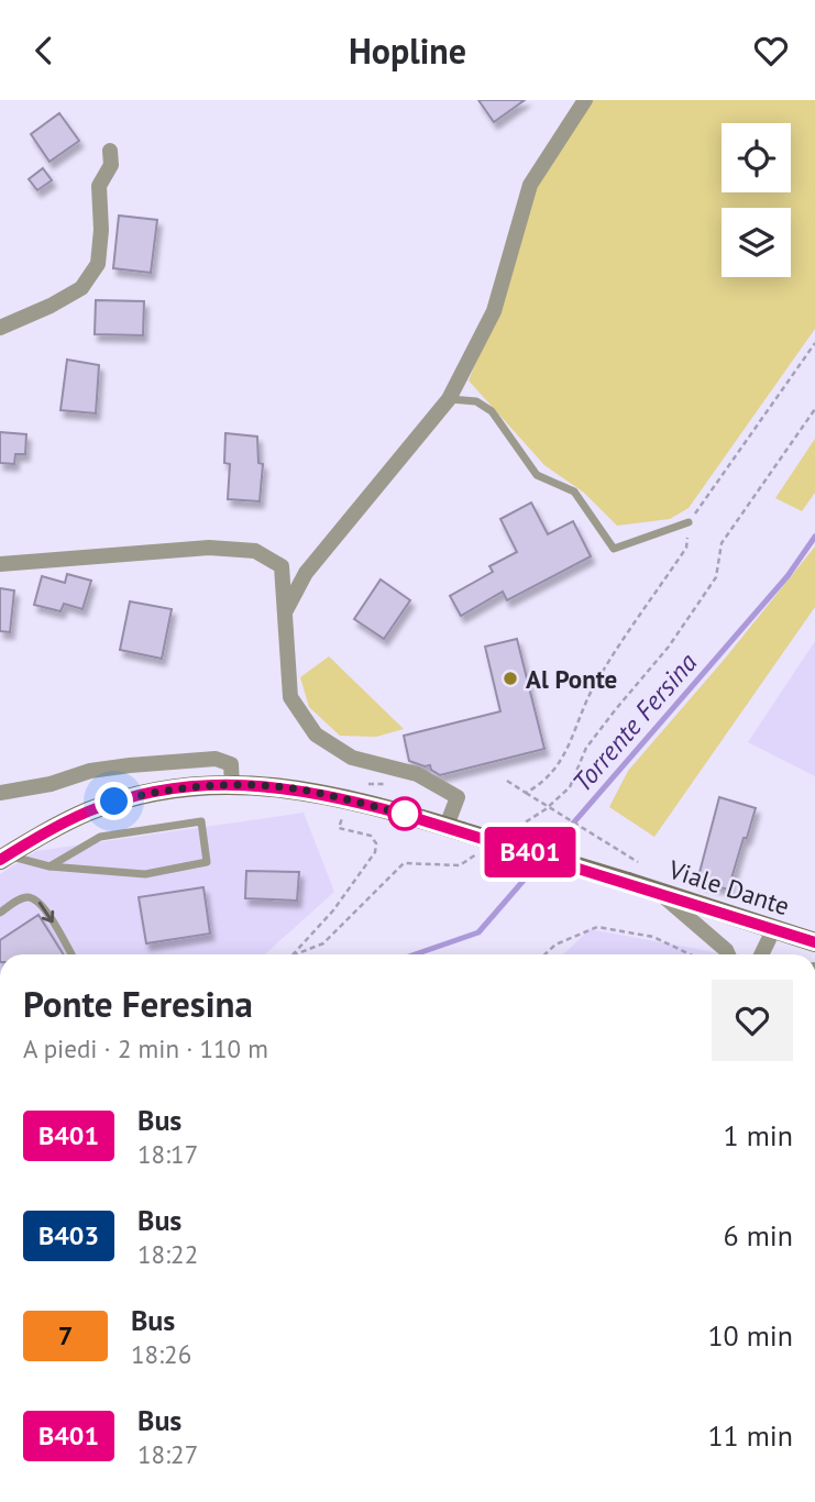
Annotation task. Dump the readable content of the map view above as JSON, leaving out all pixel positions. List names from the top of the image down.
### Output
{
  "streets": {
    "main road": ["Viale Dante"]
  },
  "water": ["Torrente Fersina"],
  "places": ["Al Ponte"],
  "lines": ["bus line B401"],
  "page": {
    "header": "Hopline",
    "on_map": "B401",
    "heading": ["Ponte Feresina", "A piedi · 2 min · 110 m"],
    "list": [
      {
        "mark": "B401",
        "name": "Bus",
        "note": "18:17",
        "value": "1 min"
      },
      {
        "mark": "B403",
        "name": "Bus",
        "note": "18:22",
        "value": "6 min"
      },
      {
        "mark": "7",
        "name": "Bus",
        "note": "18:26",
        "value": "10 min"
      },
      {
        "mark": "B401",
        "name": "Bus",
        "note": "18:27",
        "value": "11 min"
      }
    ]
  }
}
